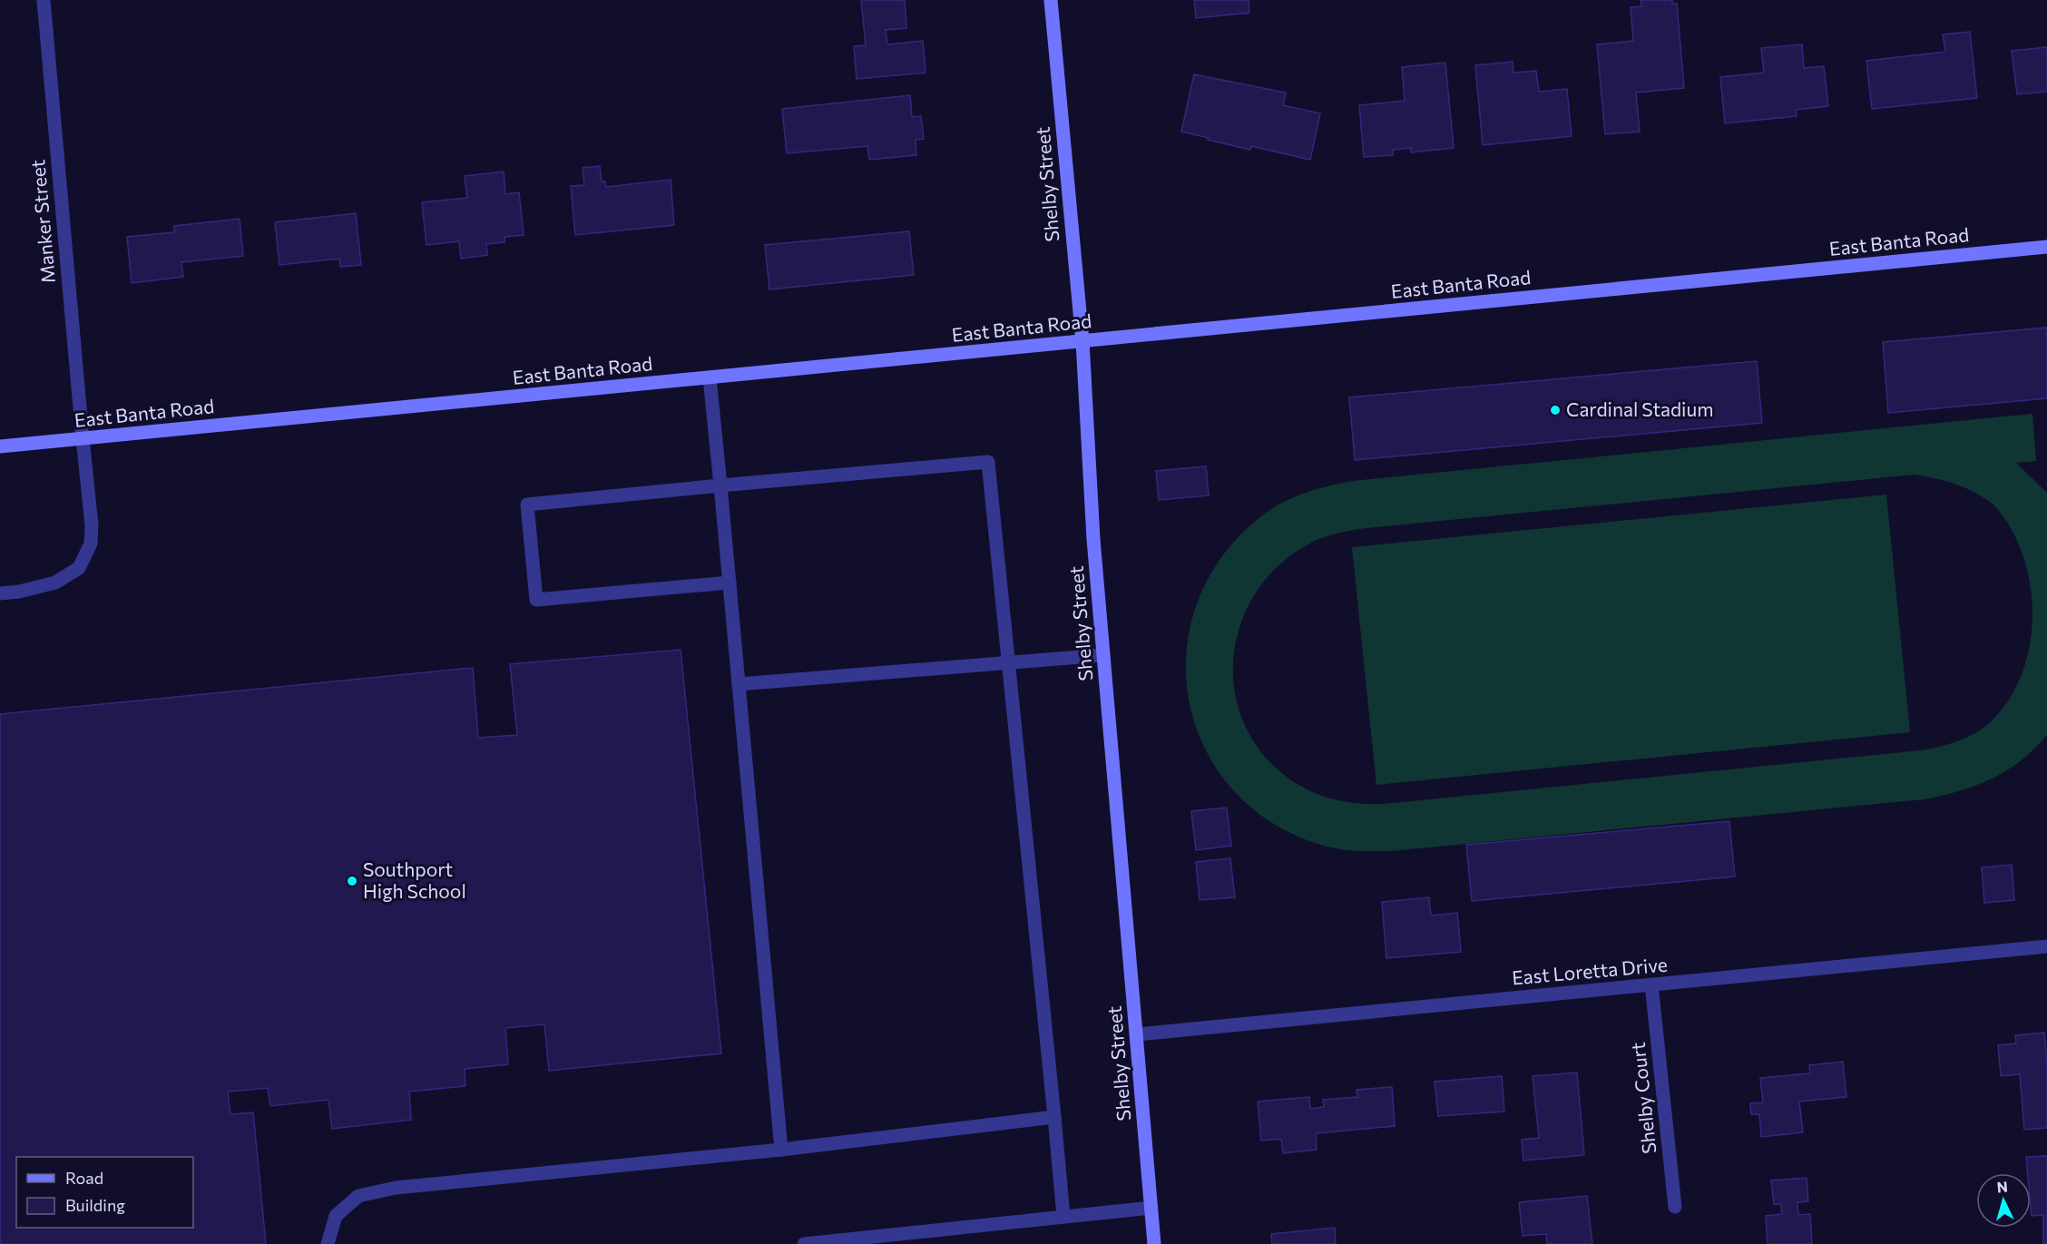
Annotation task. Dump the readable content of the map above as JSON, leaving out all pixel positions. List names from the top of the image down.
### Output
{
  "streets": {
    "street": [
      "Shelby Street",
      "Manker Street",
      "East Banta Road",
      "East Loretta Drive",
      "Shelby Court"
    ]
  },
  "crossings": [
    ["Shelby Street", "East Banta Road"],
    ["Shelby Street", "East Loretta Drive"],
    ["Manker Street", "East Banta Road"],
    ["East Loretta Drive", "Shelby Court"]
  ],
  "places": ["Cardinal Stadium", "Southport High School"],
  "legend": ["Road", "Building"],
  "north": "top"
}
